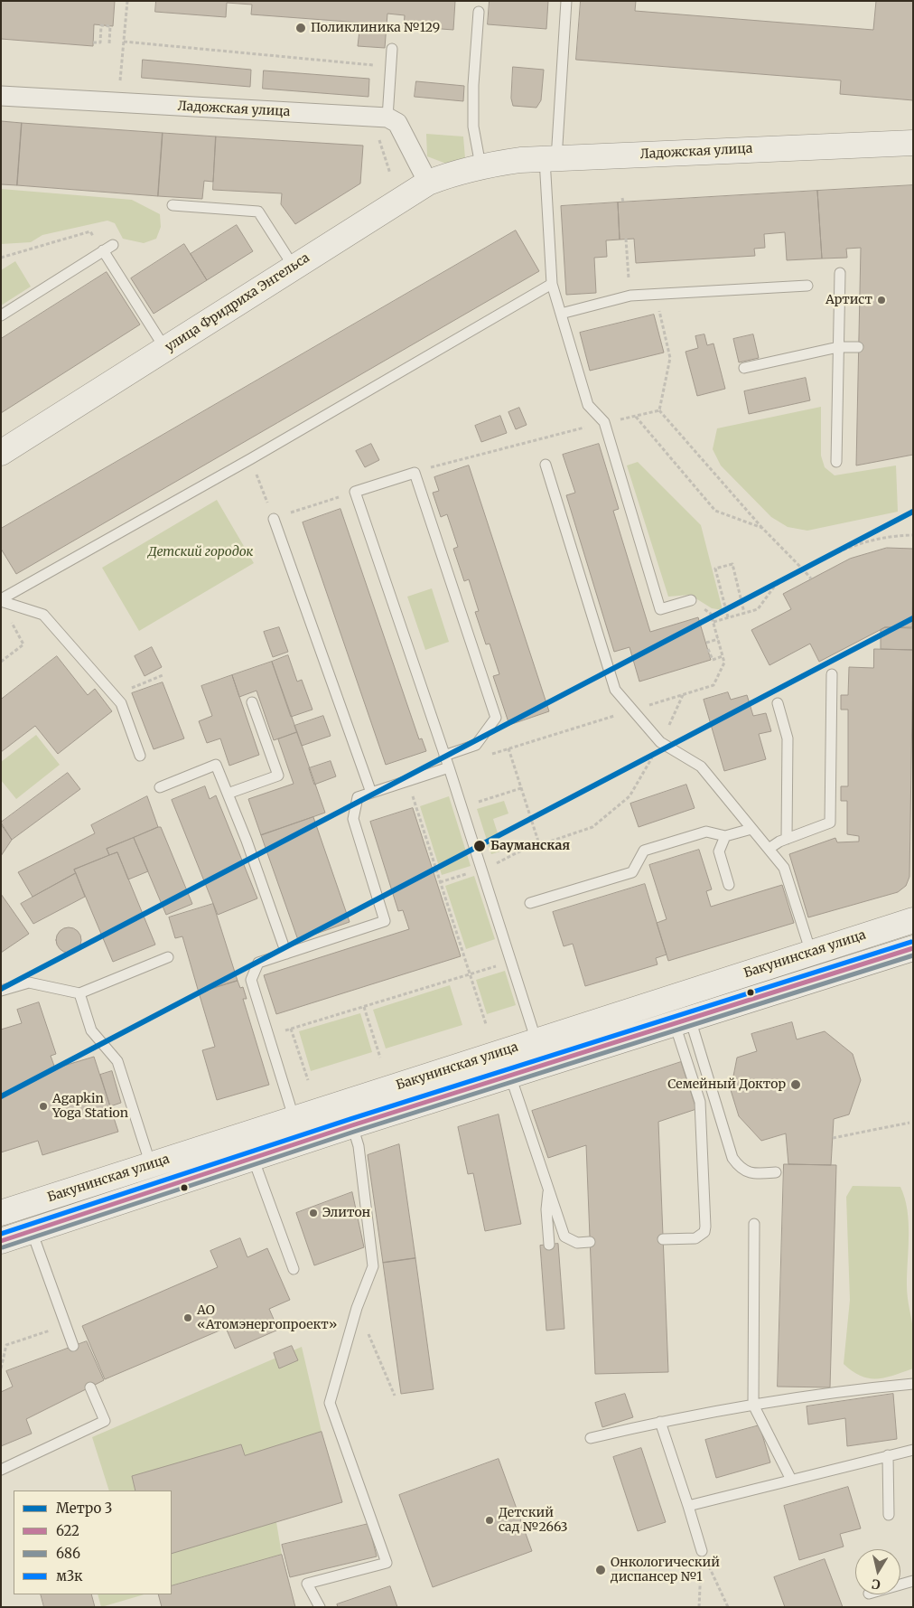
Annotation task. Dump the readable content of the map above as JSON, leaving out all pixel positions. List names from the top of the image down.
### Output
{
  "streets": {
    "main road": ["Ладожская улица", "улица Фридриха Энгельса", "Бакунинская улица"]
  },
  "crossings": [
    ["Ладожская улица", "улица Фридриха Энгельса"]
  ],
  "parks": ["Детский городок"],
  "places": [
    "Поликлиника №129",
    "Артист",
    "Бауманская",
    "Семейный Доктор",
    "Agapkin Yoga Station",
    "Элитон",
    "АО «Атомэнергопроект»",
    "Детский сад №2663",
    "Онкологический диспансер №1"
  ],
  "lines": [
    "metro line 3",
    "transit line м3к",
    "transit line 622",
    "transit line 686"
  ],
  "legend": [
    "Метро 3",
    "622",
    "686",
    "м3к"
  ],
  "north": "bottom"
}
